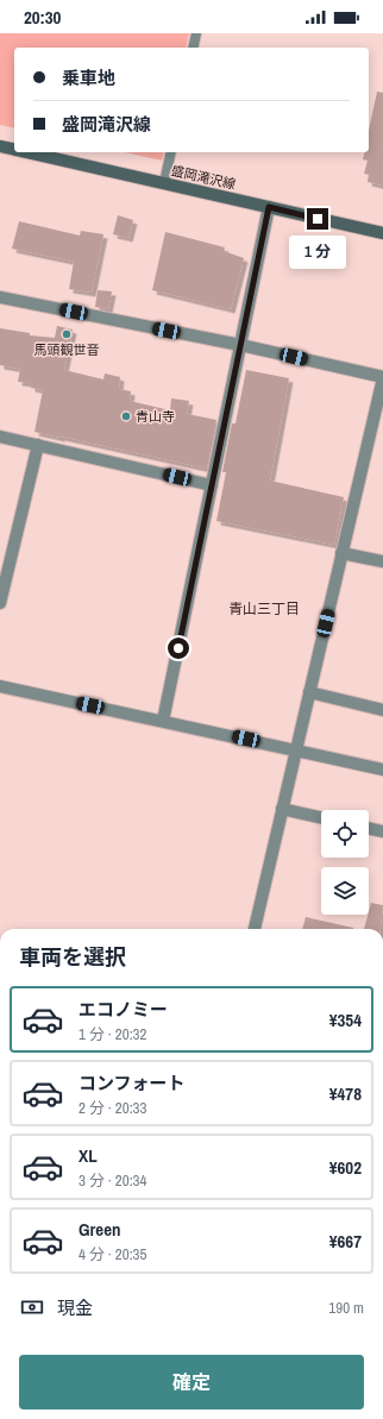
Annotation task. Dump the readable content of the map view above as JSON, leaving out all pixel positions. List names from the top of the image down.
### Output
{
  "streets": {
    "main road": ["盛岡滝沢線"]
  },
  "districts": ["青山三丁目"],
  "places": ["馬頭観世音", "青山寺"],
  "page": {
    "status": "20:30",
    "banner": ["乗車地", "盛岡滝沢線"],
    "bubble": "1 分",
    "heading": "車両を選択",
    "list": [
      {
        "name": "エコノミー",
        "note": "1 分 · 20:32",
        "value": "¥354"
      },
      {
        "name": "コンフォート",
        "note": "2 分 · 20:33",
        "value": "¥478"
      },
      {
        "name": "XL",
        "note": "3 分 · 20:34",
        "value": "¥602"
      },
      {
        "name": "Green",
        "note": "4 分 · 20:35",
        "value": "¥667"
      }
    ],
    "pay": ["現金", "190 m"],
    "buttons": "確定"
  }
}
